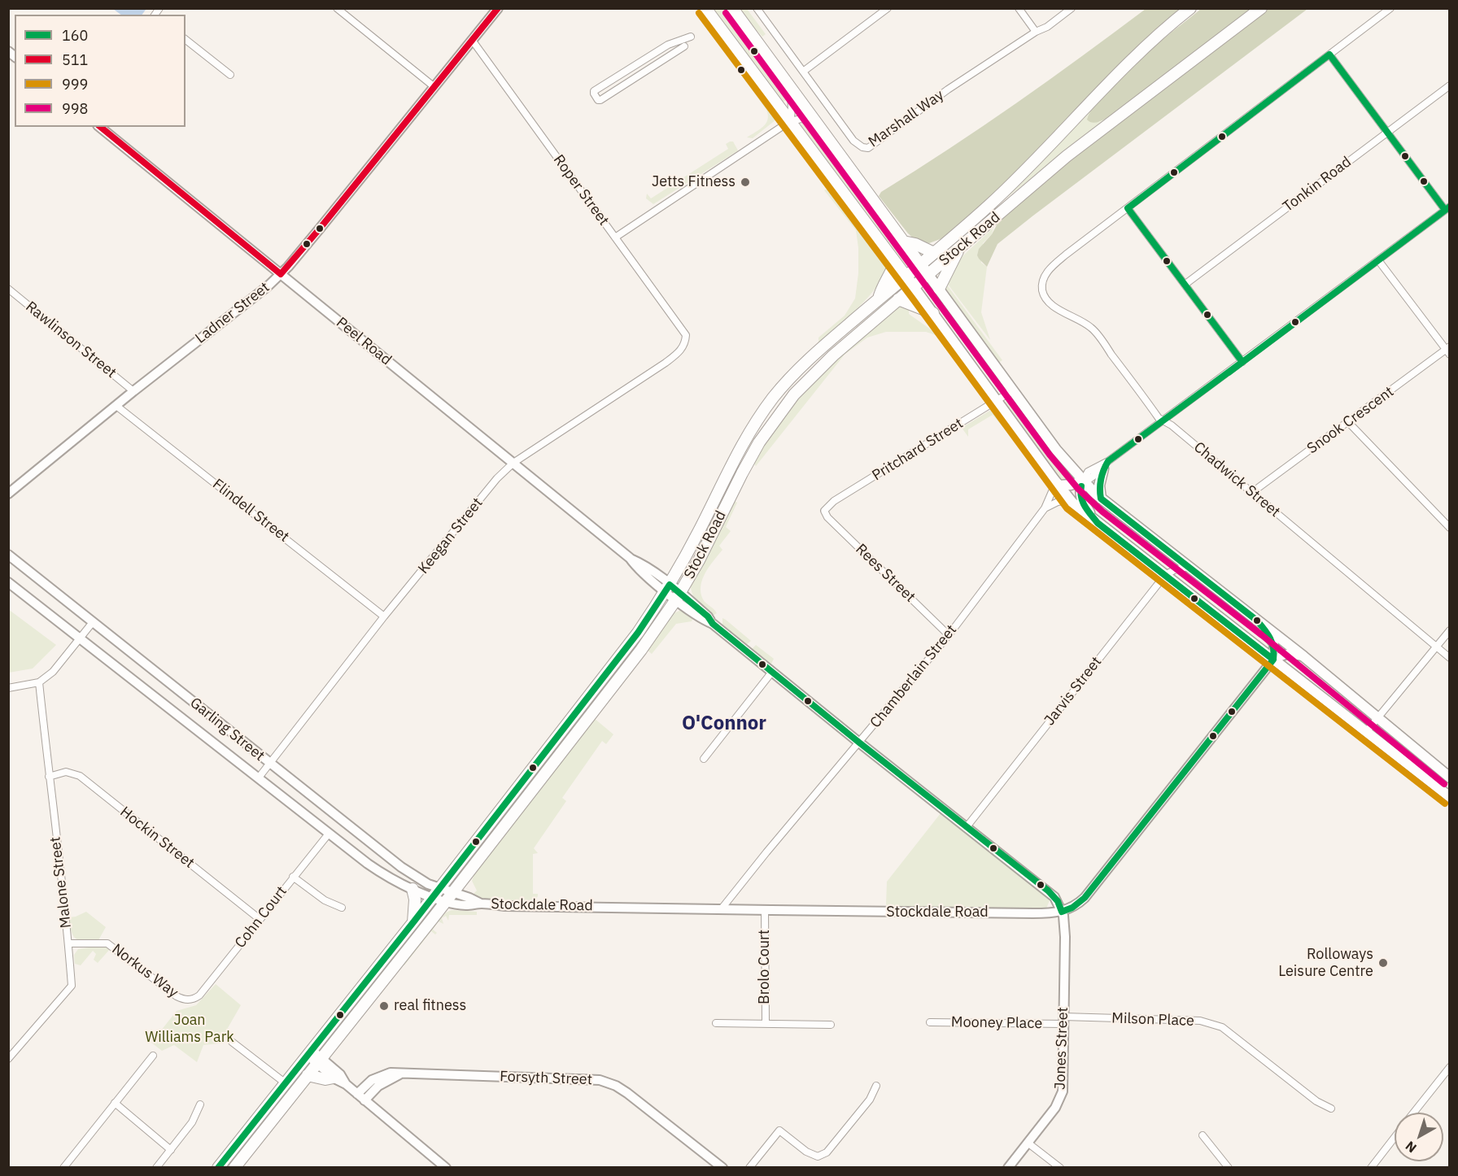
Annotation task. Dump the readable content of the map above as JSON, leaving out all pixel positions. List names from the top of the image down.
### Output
{
  "streets": {
    "highway": ["Stock Road"],
    "street": [
      "Marshall Way",
      "Tonkin Road",
      "Roper Street",
      "Ladner Street",
      "Rawlinson Street",
      "Peel Road",
      "Snook Crescent",
      "Pritchard Street",
      "Chadwick Street",
      "Flindell Street",
      "Keegan Street",
      "Rees Street",
      "Chamberlain Street",
      "Jarvis Street",
      "Garling Street",
      "Hockin Street",
      "Malone Street",
      "Stockdale Road",
      "Cohn Court",
      "Brolo Court",
      "Norkus Way",
      "Milson Place",
      "Mooney Place",
      "Jones Street",
      "Forsyth Street"
    ]
  },
  "crossings": [
    ["Roper Street", "Ladner Street"],
    ["Roper Street", "Keegan Street"],
    ["Stock Road", "Peel Road"],
    ["Stock Road", "Garling Street"],
    ["Stock Road", "Stockdale Road"],
    ["Ladner Street", "Rawlinson Street"],
    ["Ladner Street", "Peel Road"],
    ["Ladner Street", "Flindell Street"],
    ["Peel Road", "Keegan Street"],
    ["Peel Road", "Chamberlain Street"],
    ["Peel Road", "Jarvis Street"],
    ["Peel Road", "Stockdale Road"],
    ["Peel Road", "Jones Street"],
    ["Snook Crescent", "Chadwick Street"],
    ["Pritchard Street", "Rees Street"],
    ["Flindell Street", "Keegan Street"],
    ["Keegan Street", "Garling Street"],
    ["Rees Street", "Chamberlain Street"],
    ["Chamberlain Street", "Stockdale Road"],
    ["Garling Street", "Stockdale Road"],
    ["Garling Street", "Cohn Court"],
    ["Hockin Street", "Malone Street"],
    ["Hockin Street", "Cohn Court"],
    ["Malone Street", "Norkus Way"],
    ["Stockdale Road", "Brolo Court"],
    ["Stockdale Road", "Jones Street"],
    ["Cohn Court", "Norkus Way"],
    ["Milson Place", "Mooney Place"],
    ["Milson Place", "Jones Street"],
    ["Mooney Place", "Jones Street"]
  ],
  "districts": ["O'Connor"],
  "parks": ["Joan Williams Park"],
  "places": ["Jetts Fitness", "Rolloways Leisure Centre", "real fitness"],
  "lines": [
    "transit line 511",
    "transit line 999",
    "transit line 998",
    "transit line 160"
  ],
  "legend": [
    "160",
    "511",
    "999",
    "998"
  ],
  "north": "bottom left"
}
